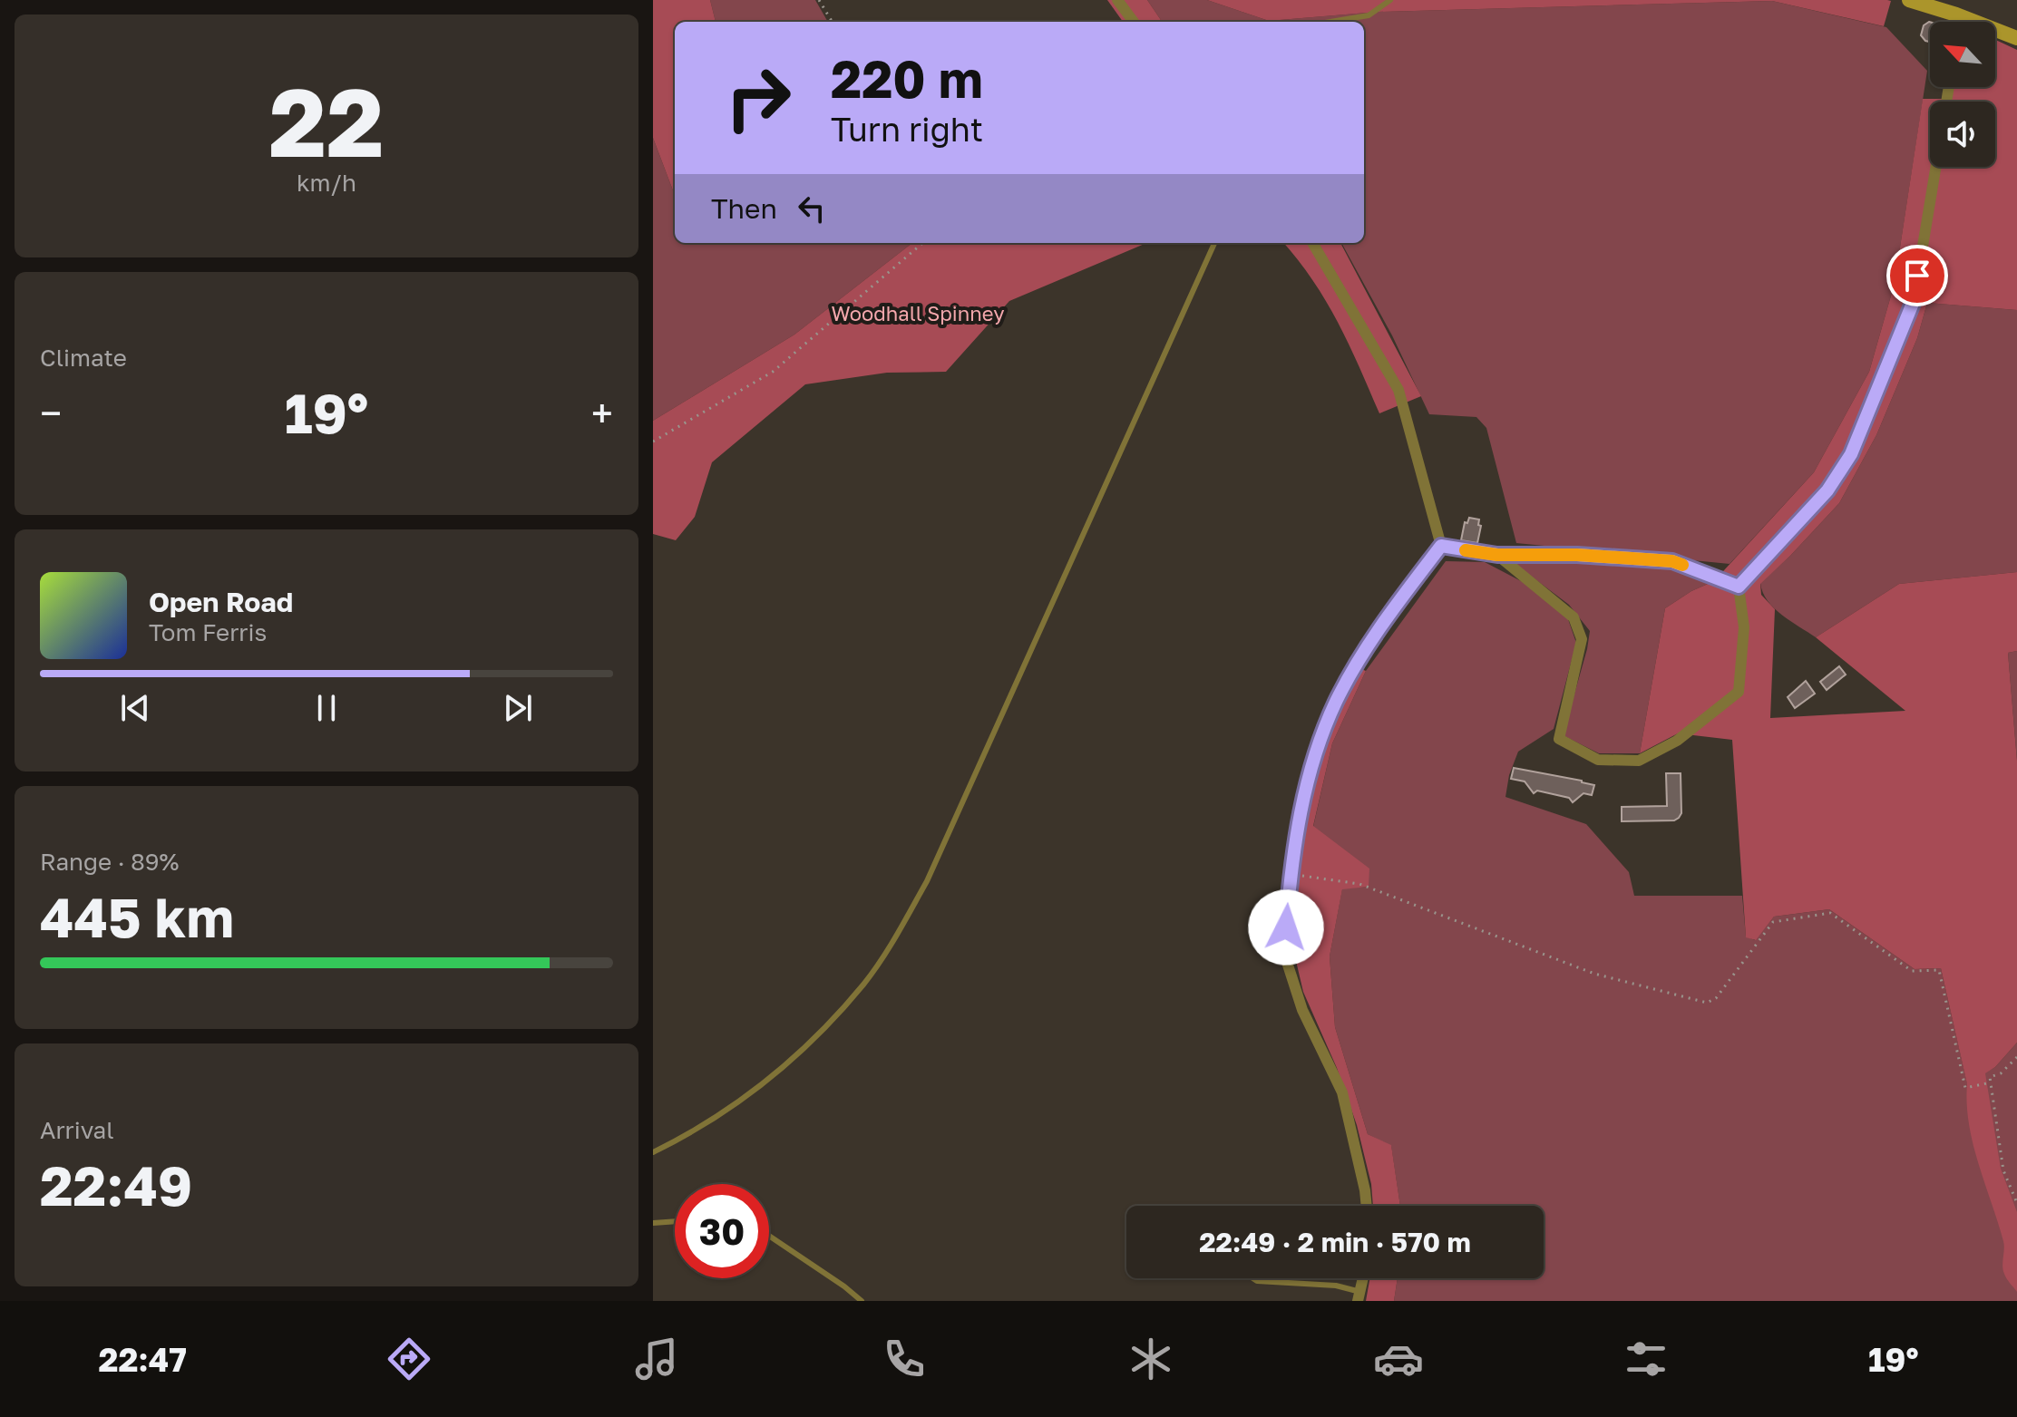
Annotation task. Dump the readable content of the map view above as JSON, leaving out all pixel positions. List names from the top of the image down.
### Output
{
  "parks": ["Woodhall Spinney"],
  "north": "top left",
  "page": {
    "tile": [
      ["22", "km/h"],
      "Climate",
      ["Range · 89%", "445 km"],
      ["Arrival", "22:49"]
    ],
    "turn": ["220 m", "Turn right"],
    "then": "Then",
    "heat": ["−", "19°", "+"],
    "song": ["Open Road", "Tom Ferris"],
    "limit": "30",
    "trip": "22:49 · 2 min · 570 m",
    "tabs": ["22:47", "19°"]
  }
}
